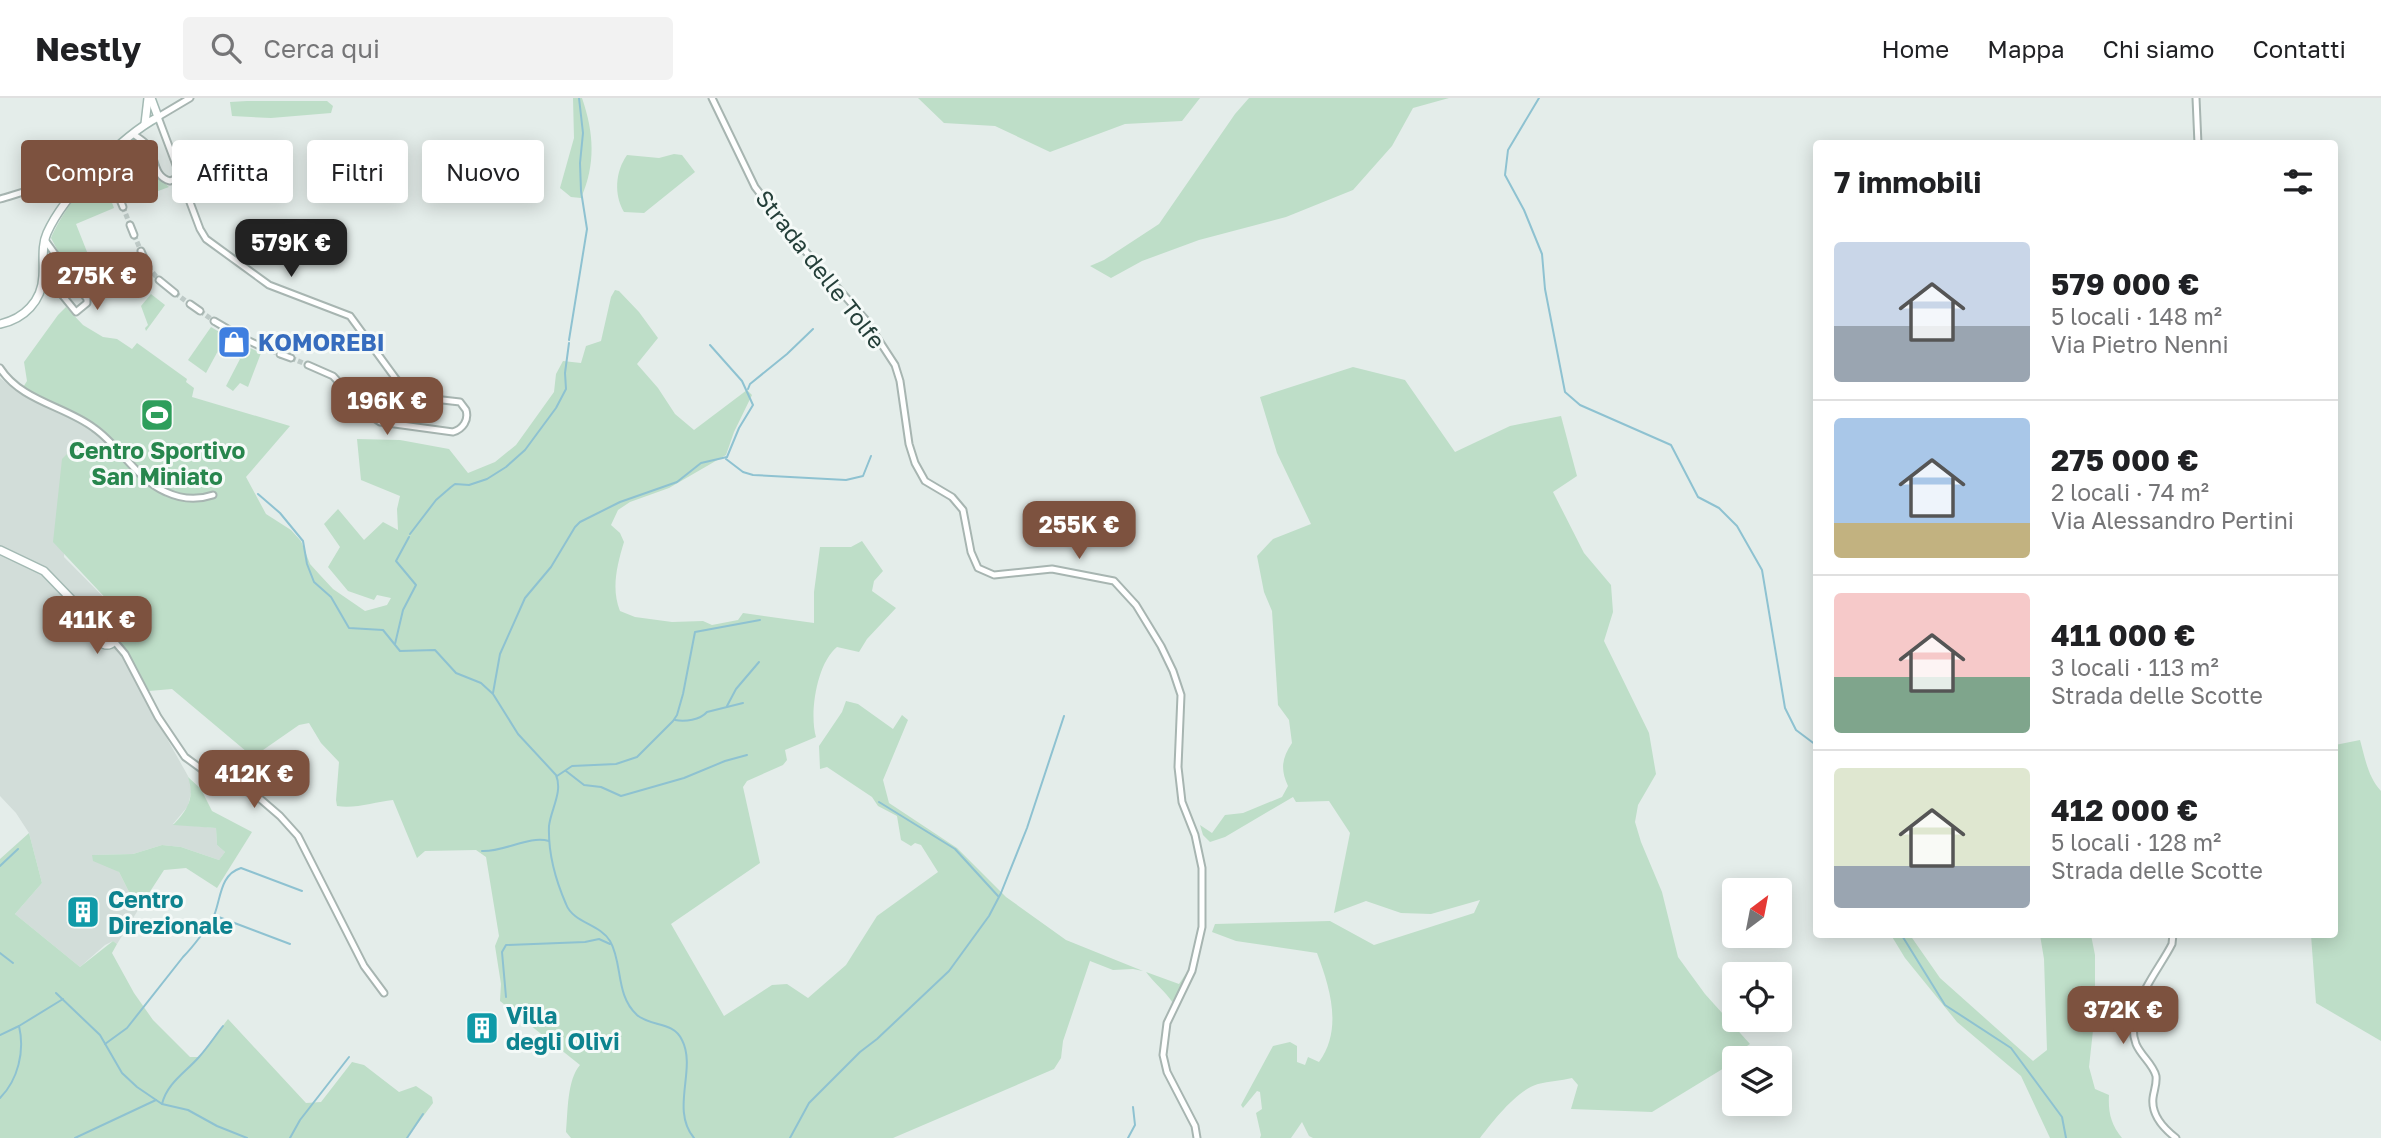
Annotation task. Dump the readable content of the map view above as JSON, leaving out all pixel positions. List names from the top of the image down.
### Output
{
  "streets": {
    "street": ["Strada delle Tolfe"]
  },
  "places": {
    "shop": ["KOMOREBI"],
    "sports": ["Centro Sportivo San Miniato"],
    "building": ["Centro Direzionale", "Villa degli Olivi"]
  },
  "north": "top right",
  "page": {
    "header": "Nestly",
    "search": "Cerca qui",
    "nav": [
      "Home",
      "Mappa",
      "Chi siamo",
      "Contatti"
    ],
    "chip": [
      "Compra",
      "Affitta",
      "Filtri",
      "Nuovo"
    ],
    "heading": "7 immobili",
    "price": [
      "579K €",
      "275K €",
      "196K €",
      "255K €",
      "411K €",
      "412K €",
      "372K €"
    ],
    "list": [
      {
        "name": "579 000 €",
        "note": "5 locali · 148 m² · Via Pietro Nenni"
      },
      {
        "name": "275 000 €",
        "note": "2 locali · 74 m² · Via Alessandro Pertini"
      },
      {
        "name": "411 000 €",
        "note": "3 locali · 113 m² · Strada delle Scotte"
      },
      {
        "name": "412 000 €",
        "note": "5 locali · 128 m² · Strada delle Scotte"
      }
    ]
  }
}
